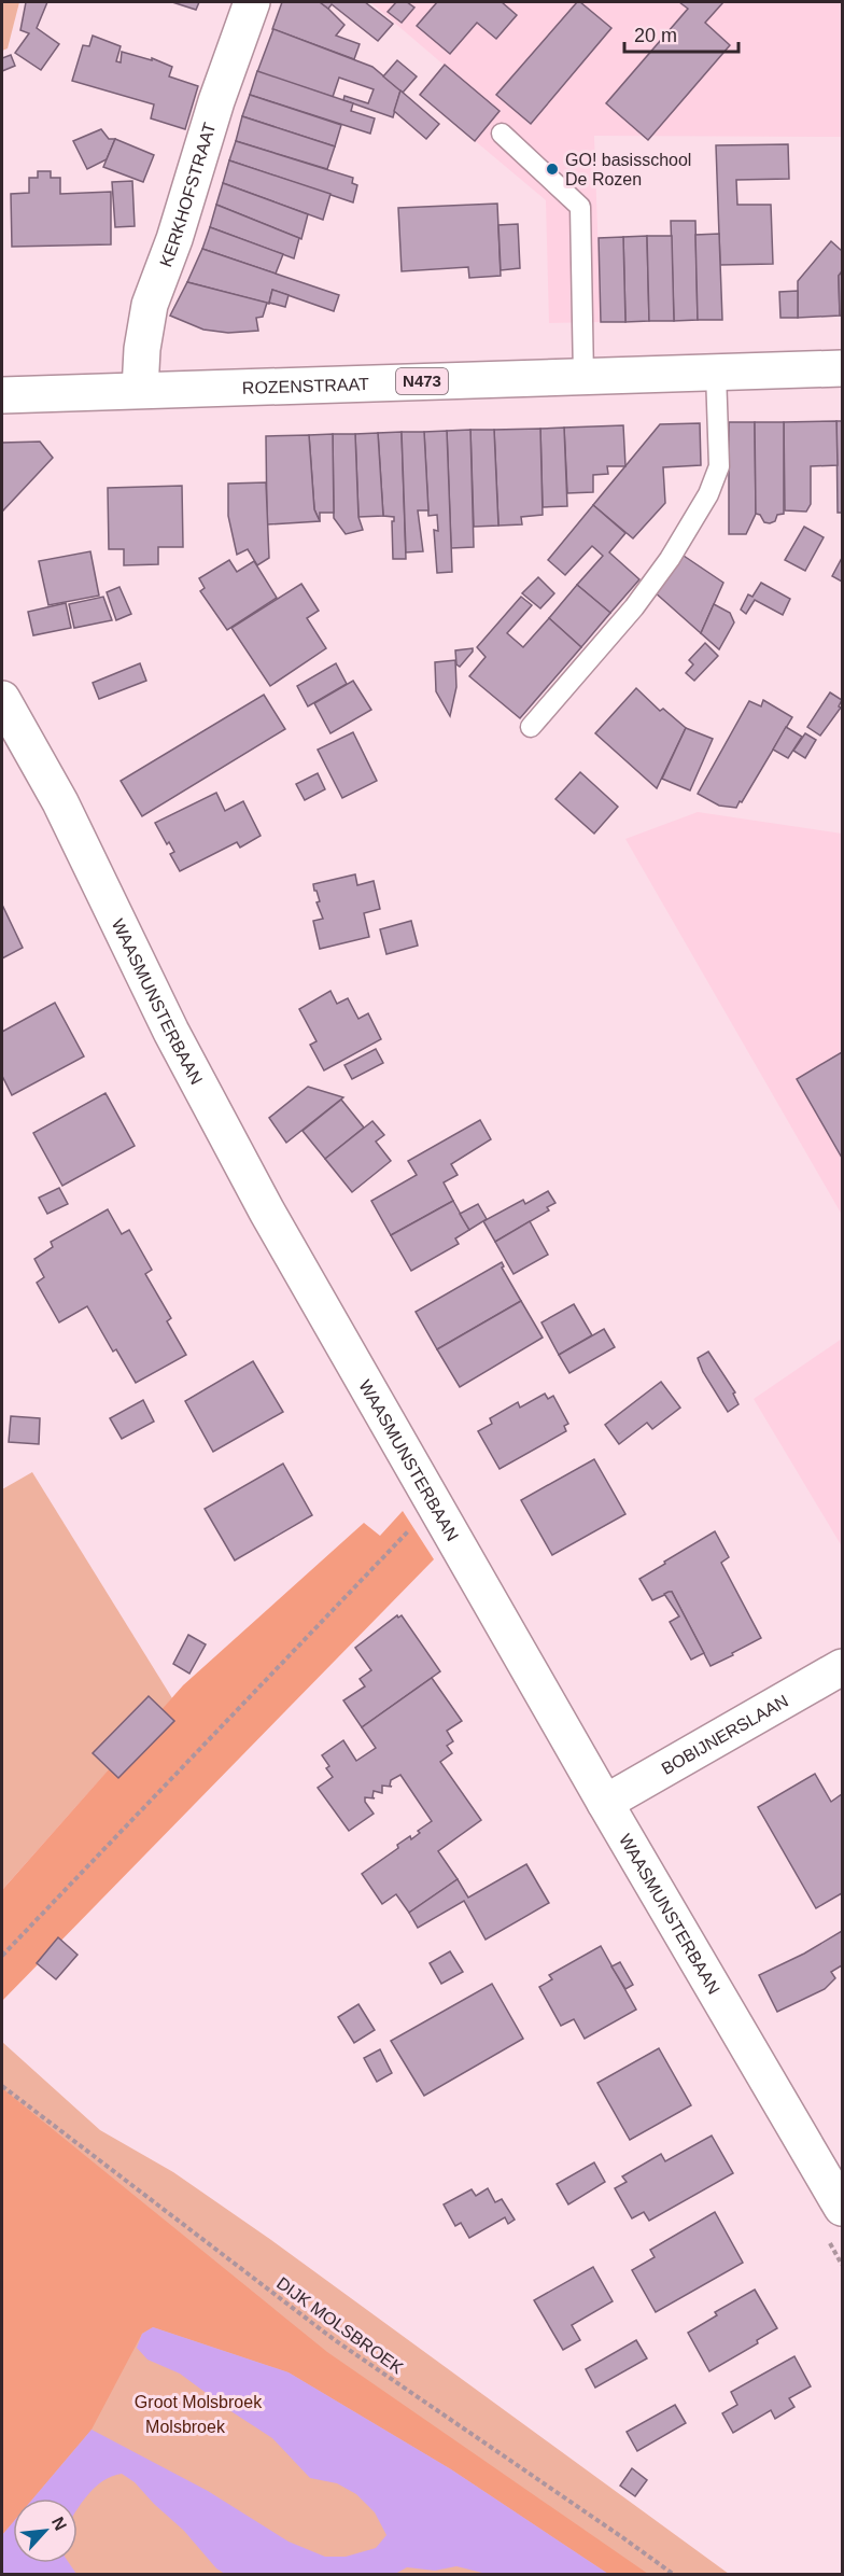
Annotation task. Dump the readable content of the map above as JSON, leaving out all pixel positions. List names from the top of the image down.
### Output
{
  "streets": {
    "street": [
      "KERKHOFSTRAAT",
      "N473",
      "ROZENSTRAAT",
      "WAASMUNSTERBAAN",
      "BOBIJNERSLAAN"
    ],
    "path": ["DIJK MOLSBROEK"]
  },
  "crossings": [
    ["KERKHOFSTRAAT", "ROZENSTRAAT"],
    ["WAASMUNSTERBAAN", "BOBIJNERSLAAN"]
  ],
  "parks": ["Groot Molsbroek", "Molsbroek"],
  "places": ["GO! basisschool De Rozen"],
  "scale_bar": "20 m",
  "north": "top right"
}
